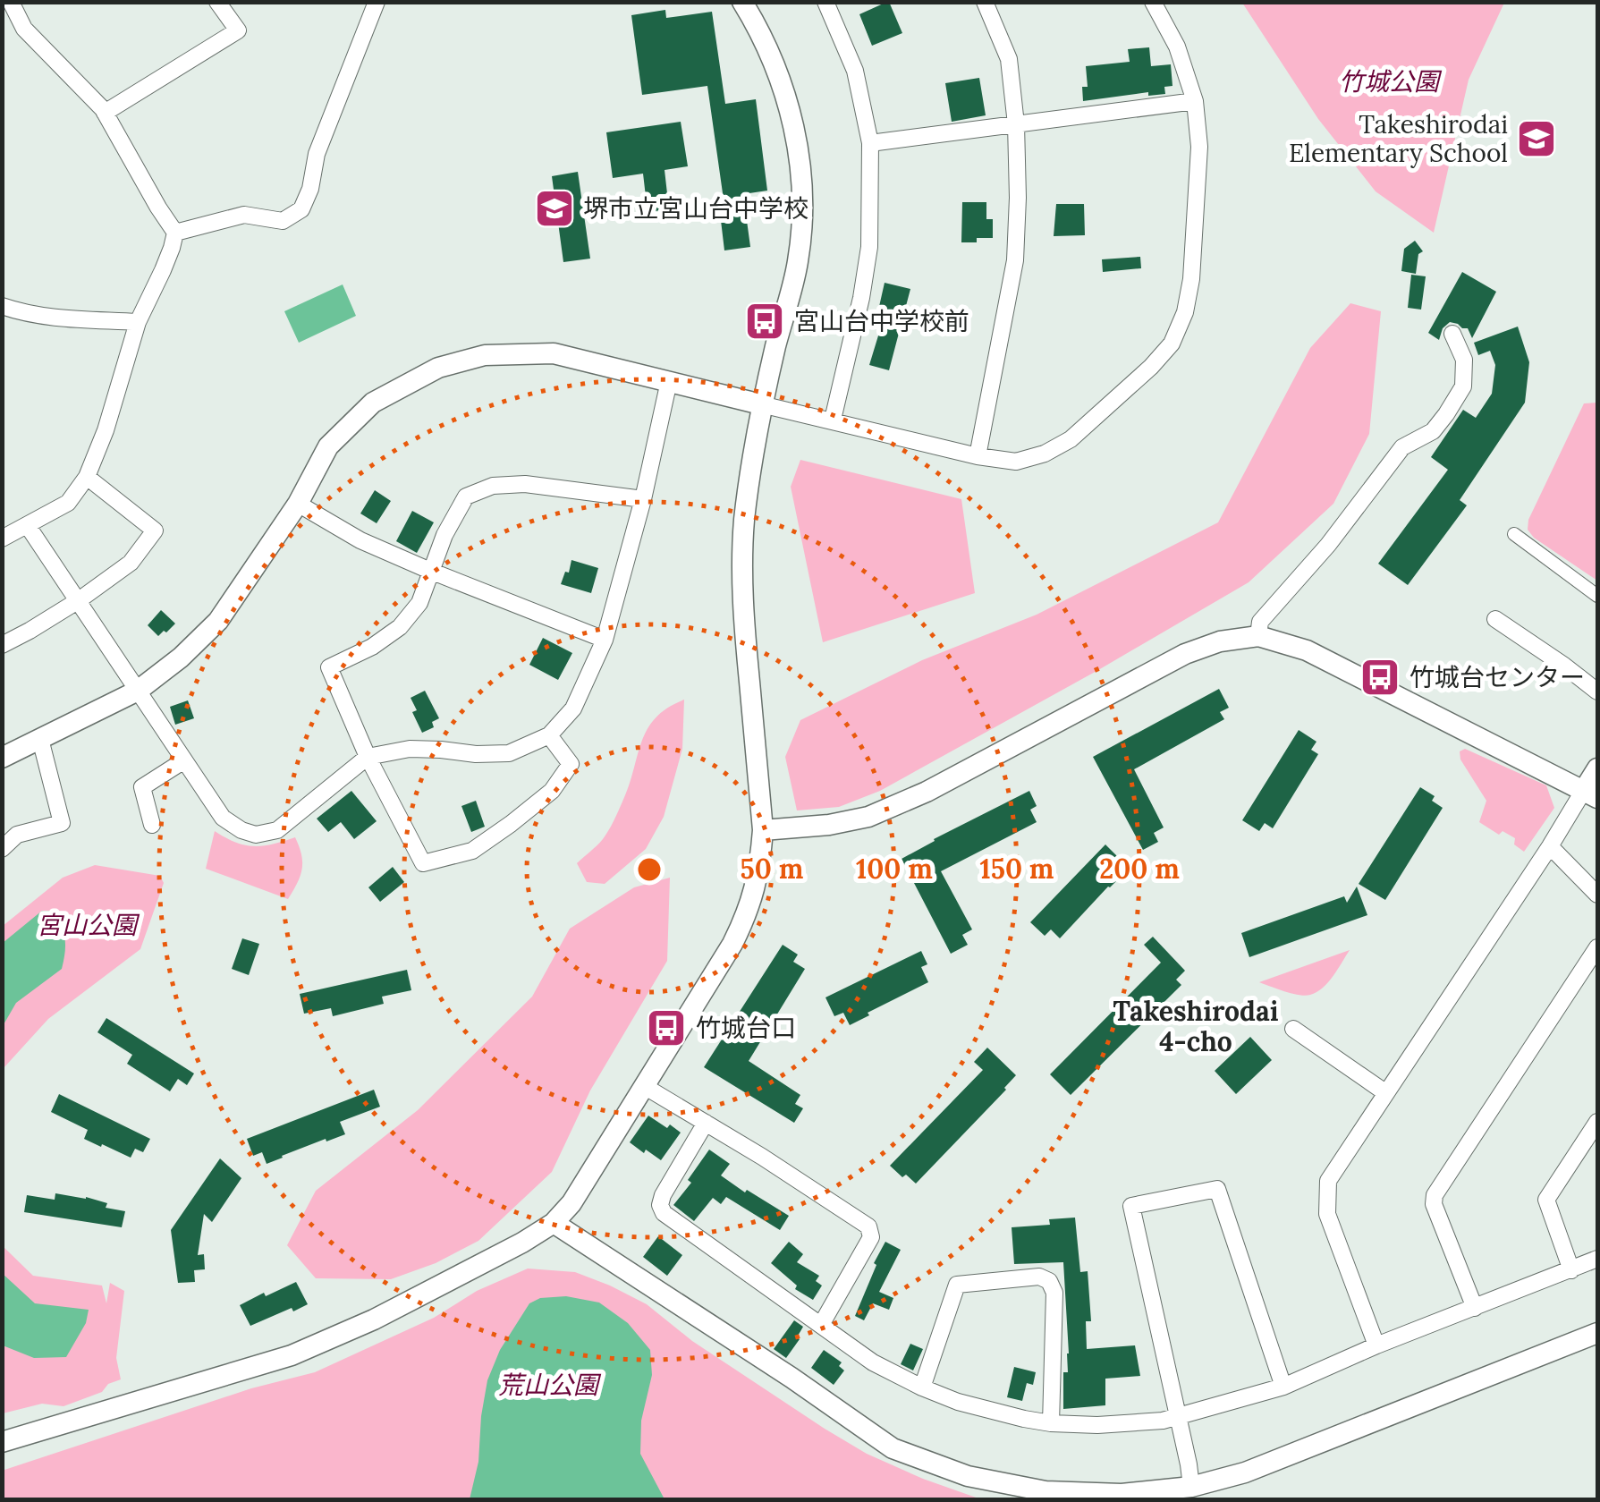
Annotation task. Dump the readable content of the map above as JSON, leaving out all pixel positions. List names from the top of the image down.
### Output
{
  "districts": ["Takeshirodai 4-cho"],
  "parks": ["竹城公園", "宮山公園", "荒山公園"],
  "places": {
    "school or university": ["Takeshirodai Elementary School", "堺市立宮山台中学校"],
    "bus stop": ["宮山台中学校前", "竹城台センター", "竹城台口"]
  },
  "rings": [
    "50 m",
    "100 m",
    "150 m",
    "200 m"
  ]
}
